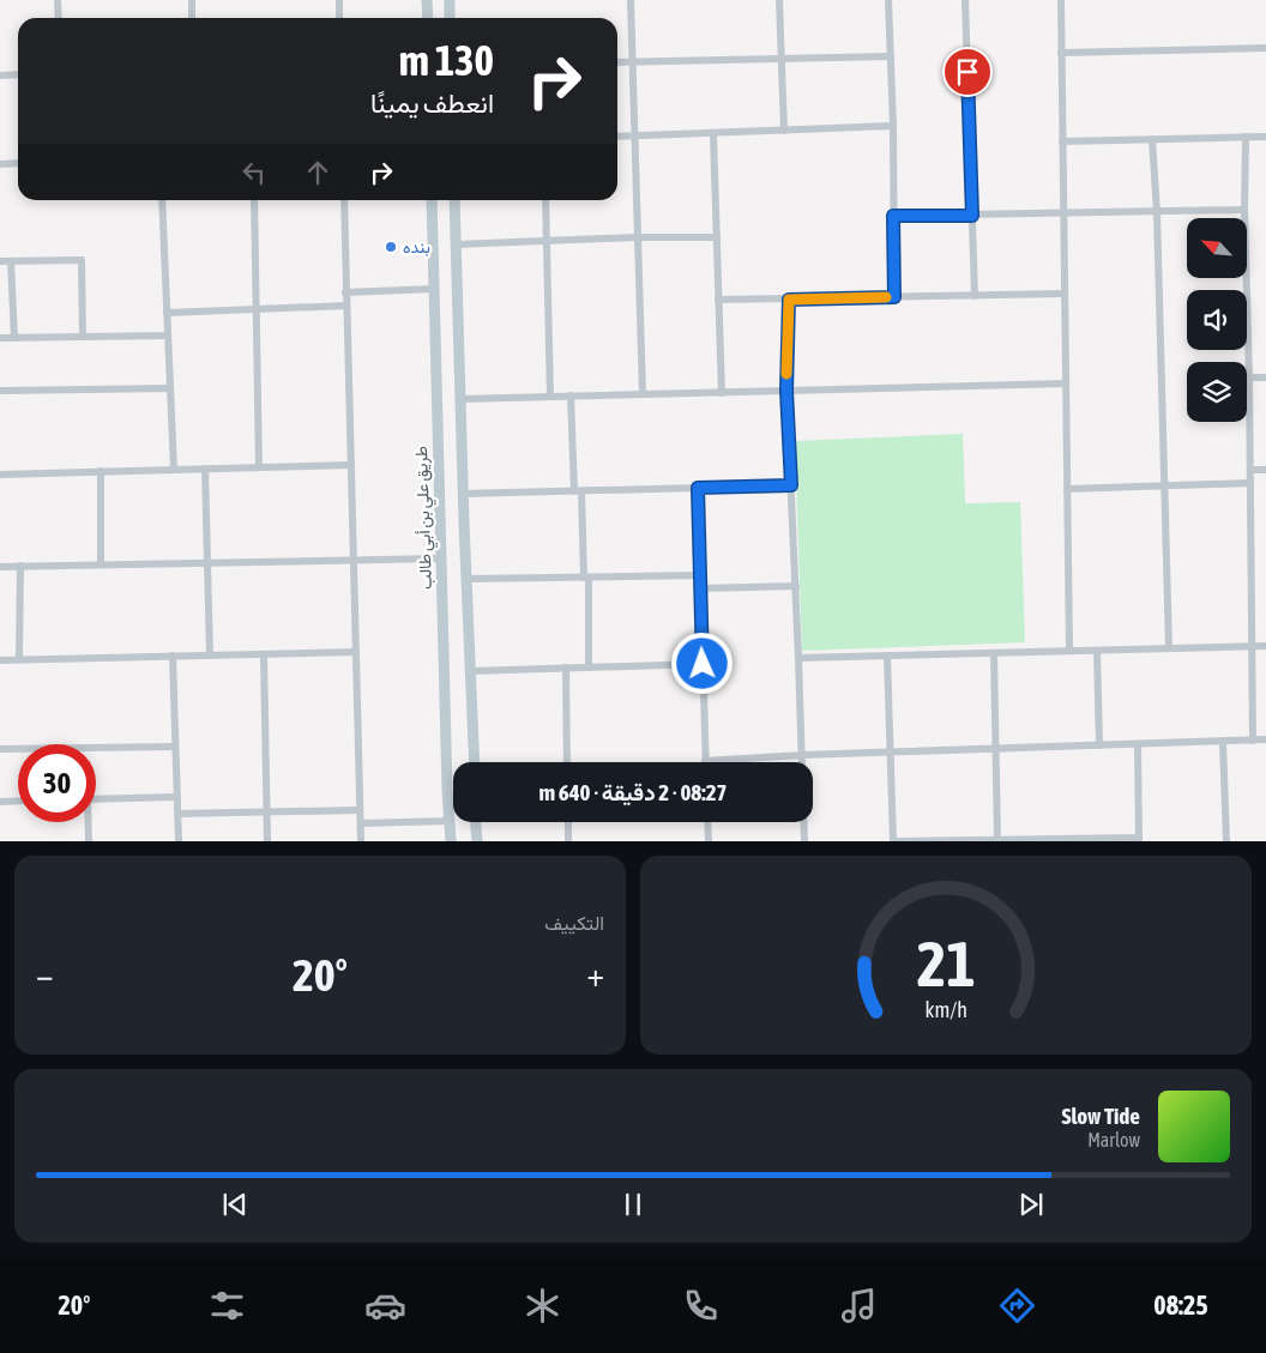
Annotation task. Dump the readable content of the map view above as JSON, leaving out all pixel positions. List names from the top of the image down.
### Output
{
  "streets": {
    "main road": ["طريق علي بن أبي طالب"]
  },
  "places": ["بنده"],
  "north": "top left",
  "page": {
    "turn": ["130 m", "انعطف يمينًا"],
    "limit": "30",
    "trip": "08:27 · 2 دقيقة · 640 m",
    "tile": "التكييف",
    "heat": ["−", "20°", "+"],
    "song": ["Slow Tide", "Marlow"],
    "tabs": ["08:25", "20°"],
    "gauge": ["21", "km/h"]
  }
}
